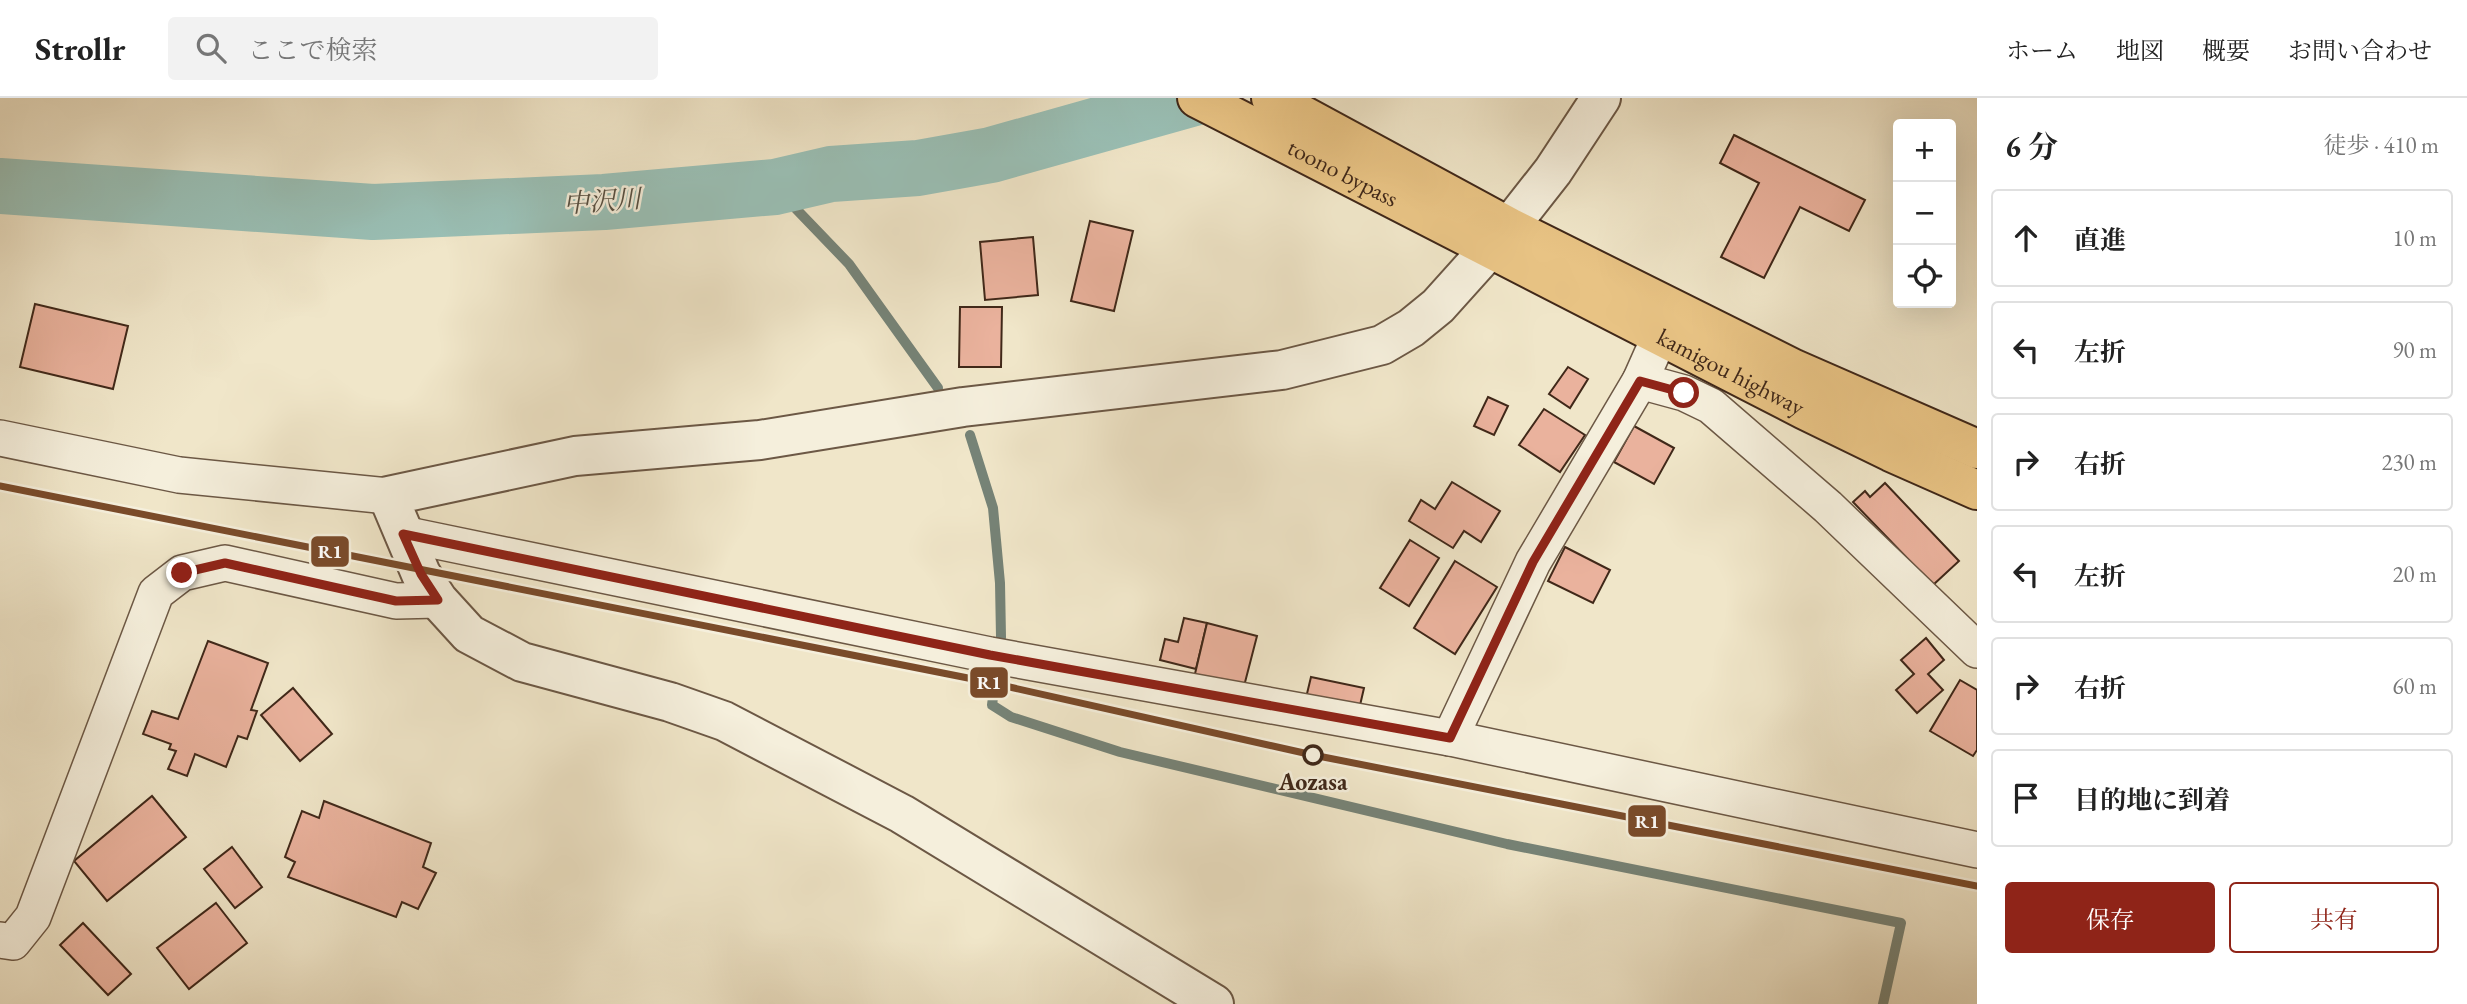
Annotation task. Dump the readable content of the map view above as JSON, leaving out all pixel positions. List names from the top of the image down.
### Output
{
  "streets": {
    "highway": ["toono bypass", "kamigou highway"]
  },
  "crossings": [
    ["toono bypass", "kamigou highway"]
  ],
  "water": ["中沢川"],
  "places": ["Aozasa"],
  "lines": ["transit line R1"],
  "page": {
    "header": "Strollr",
    "search": "ここで検索",
    "nav": [
      "ホーム",
      "地図",
      "概要",
      "お問い合わせ"
    ],
    "heading": ["6 分", "徒歩 · 410 m"],
    "map_buttons": ["+", "−"],
    "list": [
      ["直進", "10 m"],
      ["左折", "90 m"],
      ["右折", "230 m"],
      ["左折", "20 m"],
      ["右折", "60 m"],
      "目的地に到着"
    ],
    "buttons": ["保存", "共有"]
  }
}
